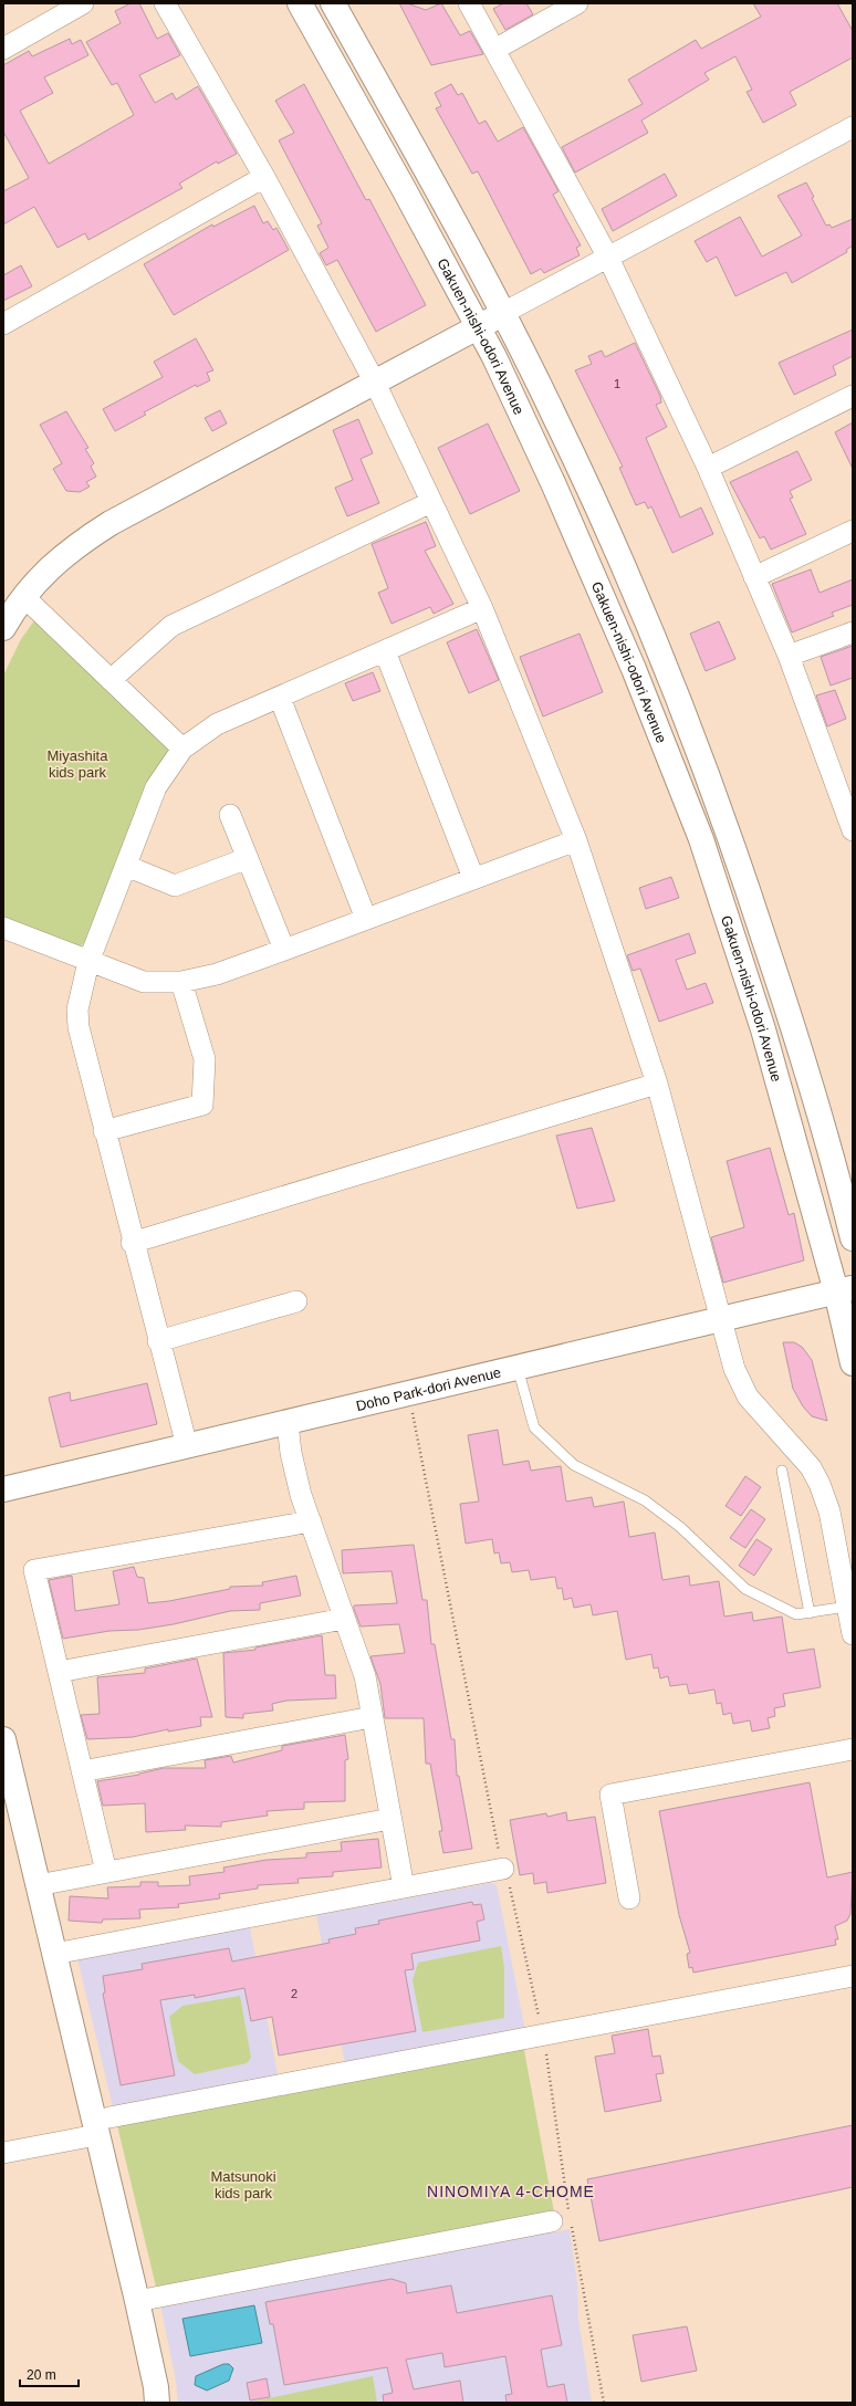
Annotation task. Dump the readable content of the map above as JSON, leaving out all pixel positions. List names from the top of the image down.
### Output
{
  "streets": {
    "main road": ["Gakuen-nishi-odori Avenue", "Doho Park-dori Avenue"]
  },
  "crossings": [
    ["Gakuen-nishi-odori Avenue", "Doho Park-dori Avenue"]
  ],
  "districts": ["NINOMIYA 4-CHOME"],
  "parks": ["Miyashita kids park", "Matsunoki kids park"],
  "house_numbers": ["1", "2"],
  "scale_bar": "20 m"
}
